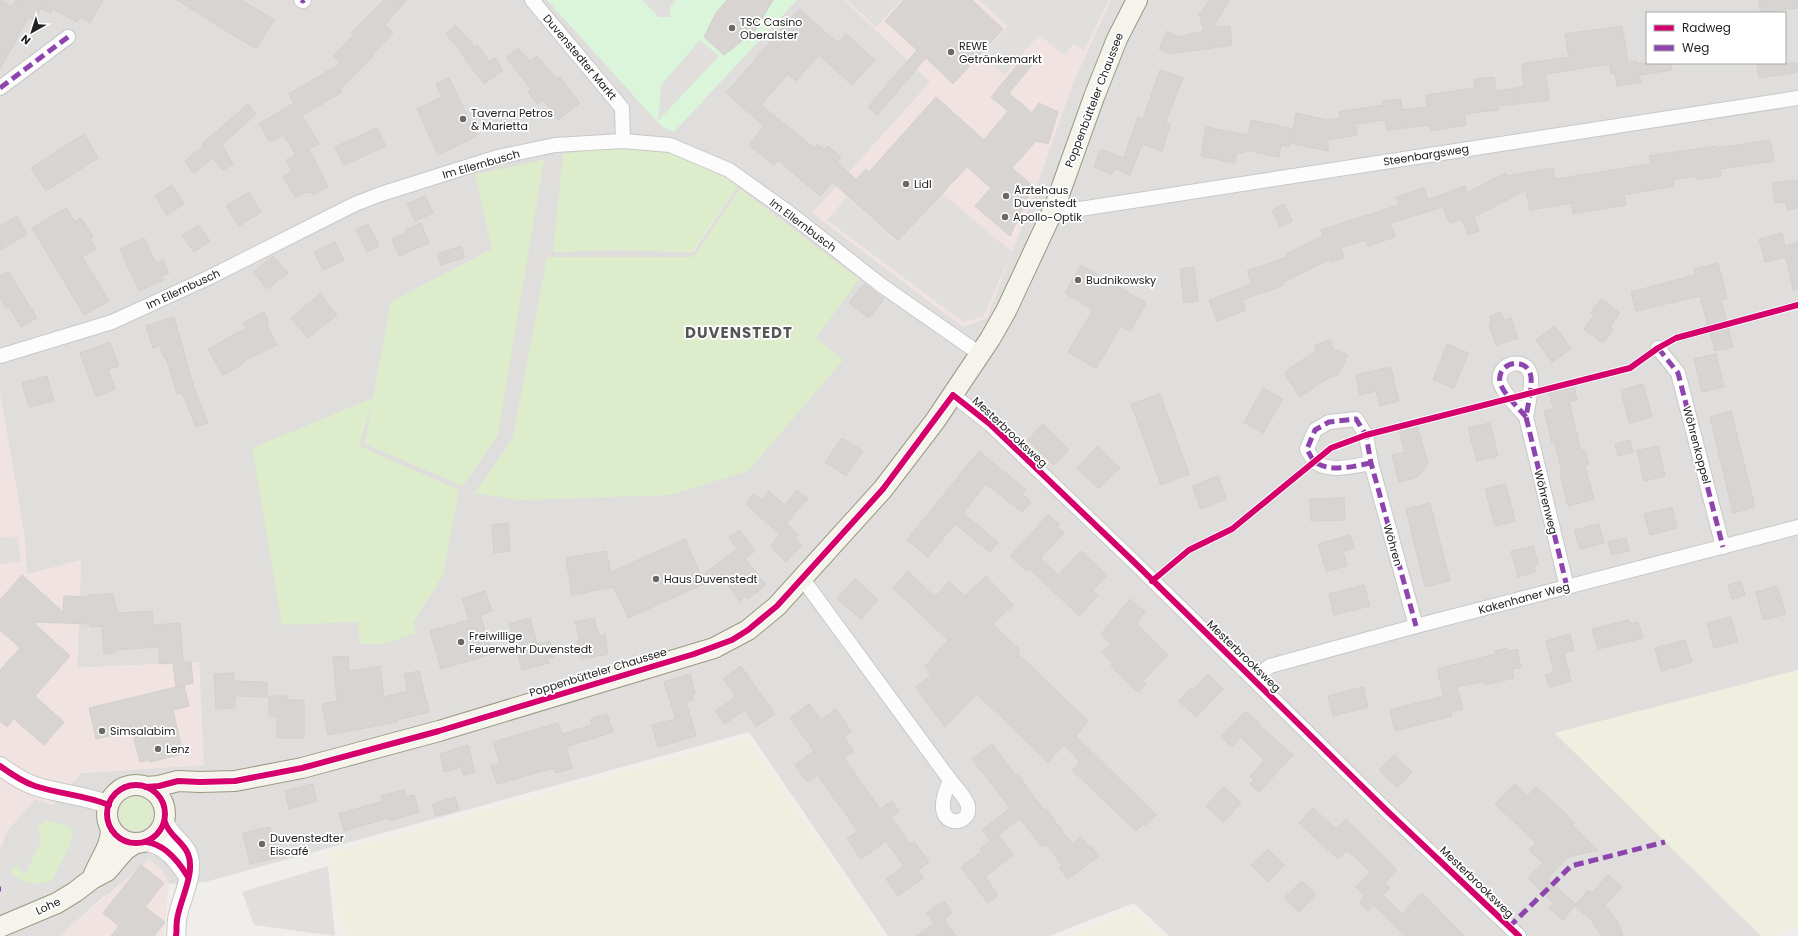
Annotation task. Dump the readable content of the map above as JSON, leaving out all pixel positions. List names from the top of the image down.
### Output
{
  "streets": {
    "main road": ["Poppenbütteler Chaussee", "Lohe"],
    "street": [
      "Duvenstedter Markt",
      "Steenbargsweg",
      "Im Ellernbusch",
      "Mesterbrooksweg",
      "Wöhrenkoppel",
      "Wöhrenweg",
      "Wöhren",
      "Kakenhaner Weg"
    ]
  },
  "crossings": [
    ["Duvenstedter Markt", "Im Ellernbusch"],
    ["Poppenbütteler Chaussee", "Steenbargsweg"],
    ["Poppenbütteler Chaussee", "Im Ellernbusch"],
    ["Poppenbütteler Chaussee", "Mesterbrooksweg"],
    ["Poppenbütteler Chaussee", "Lohe"],
    ["Mesterbrooksweg", "Kakenhaner Weg"],
    ["Wöhrenkoppel", "Kakenhaner Weg"],
    ["Wöhrenweg", "Kakenhaner Weg"],
    ["Wöhren", "Kakenhaner Weg"]
  ],
  "districts": ["DUVENSTEDT"],
  "places": [
    "TSC Casino Oberalster",
    "REWE Getränkemarkt",
    "Taverna Petros & Marietta",
    "Lidl",
    "Ärztehaus Duvenstedt",
    "Apollo-Optik",
    "Budnikowsky",
    "Haus Duvenstedt",
    "Freiwillige Feuerwehr Duvenstedt",
    "Simsalabim",
    "Lenz",
    "Duvenstedter Eiscafé"
  ],
  "legend": ["Radweg", "Weg"],
  "north": "bottom left"
}
